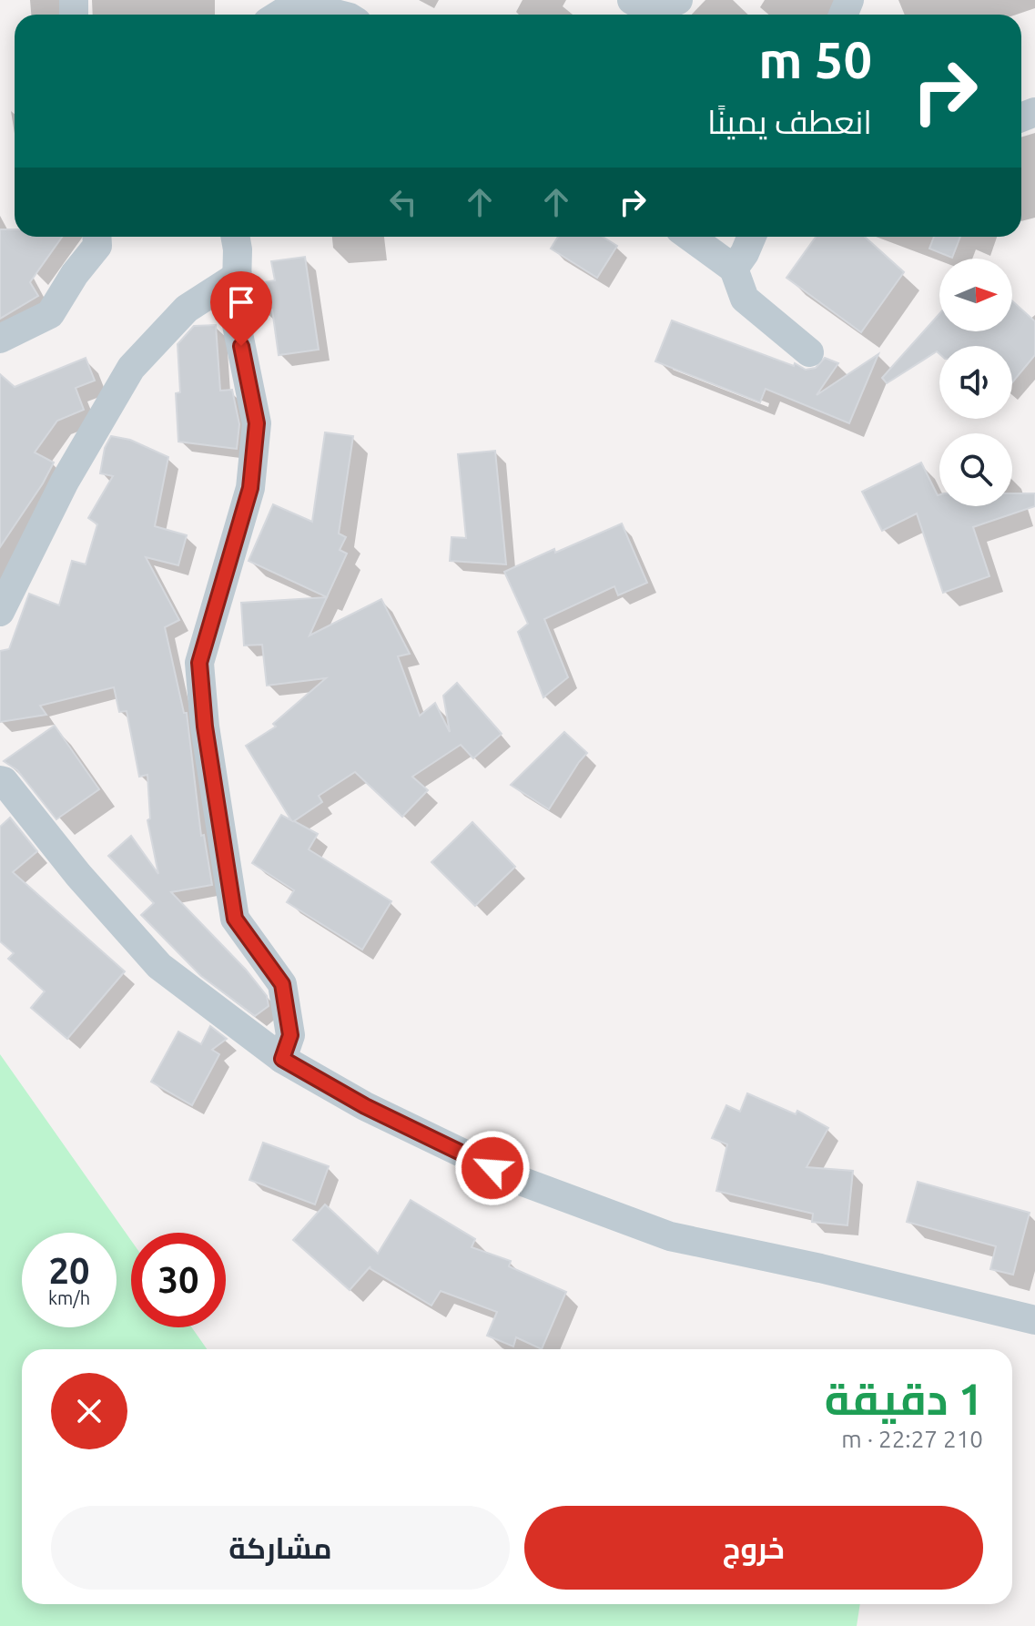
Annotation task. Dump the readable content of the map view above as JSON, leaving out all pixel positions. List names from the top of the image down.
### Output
{
  "north": "right",
  "page": {
    "turn": ["50 m", "انعطف يمينًا"],
    "speed": "20 km/h",
    "limit": "30",
    "heading": ["1 دقيقة", "210 m · 22:27"],
    "buttons": ["خروج", "مشاركة"]
  }
}
